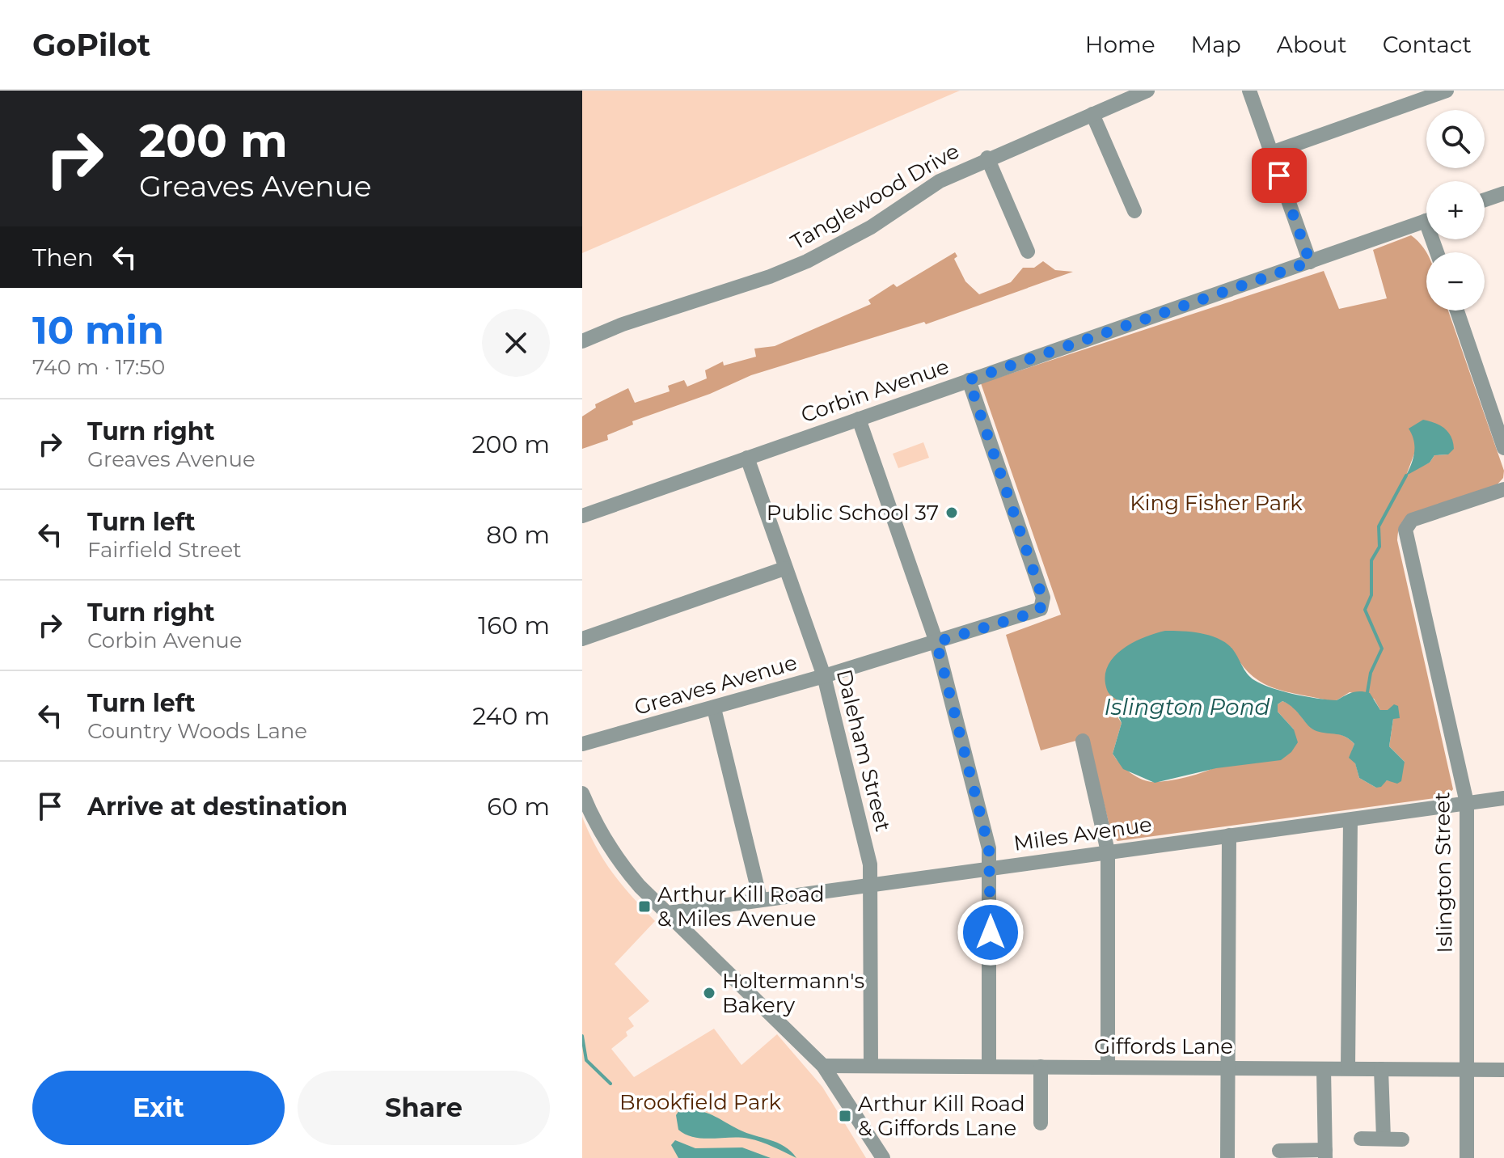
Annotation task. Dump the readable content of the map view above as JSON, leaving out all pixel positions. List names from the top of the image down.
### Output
{
  "streets": {
    "street": [
      "Tanglewood Drive",
      "Corbin Avenue",
      "Greaves Avenue",
      "Daleham Street",
      "Miles Avenue",
      "Islington Street",
      "Giffords Lane"
    ]
  },
  "crossings": [
    ["Corbin Avenue", "Greaves Avenue"],
    ["Corbin Avenue", "Daleham Street"],
    ["Greaves Avenue", "Daleham Street"],
    ["Daleham Street", "Miles Avenue"],
    ["Daleham Street", "Giffords Lane"],
    ["Miles Avenue", "Islington Street"],
    ["Islington Street", "Giffords Lane"]
  ],
  "water": ["Islington Pond"],
  "parks": ["King Fisher Park", "Brookfield Park"],
  "places": {
    "other": ["Public School 37", "Holtermann's Bakery"],
    "transit": ["Arthur Kill Road & Miles Avenue", "Arthur Kill Road & Giffords Lane"]
  },
  "page": {
    "header": "GoPilot",
    "nav": [
      "Home",
      "Map",
      "About",
      "Contact"
    ],
    "turn": ["200 m", "Greaves Avenue"],
    "map_buttons": ["+", "−"],
    "then": "Then",
    "heading": ["10 min", "740 m · 17:50"],
    "list": [
      {
        "name": "Turn right",
        "note": "Greaves Avenue",
        "value": "200 m"
      },
      {
        "name": "Turn left",
        "note": "Fairfield Street",
        "value": "80 m"
      },
      {
        "name": "Turn right",
        "note": "Corbin Avenue",
        "value": "160 m"
      },
      {
        "name": "Turn left",
        "note": "Country Woods Lane",
        "value": "240 m"
      },
      {
        "name": "Arrive at destination",
        "value": "60 m"
      }
    ],
    "buttons": ["Exit", "Share"]
  }
}
